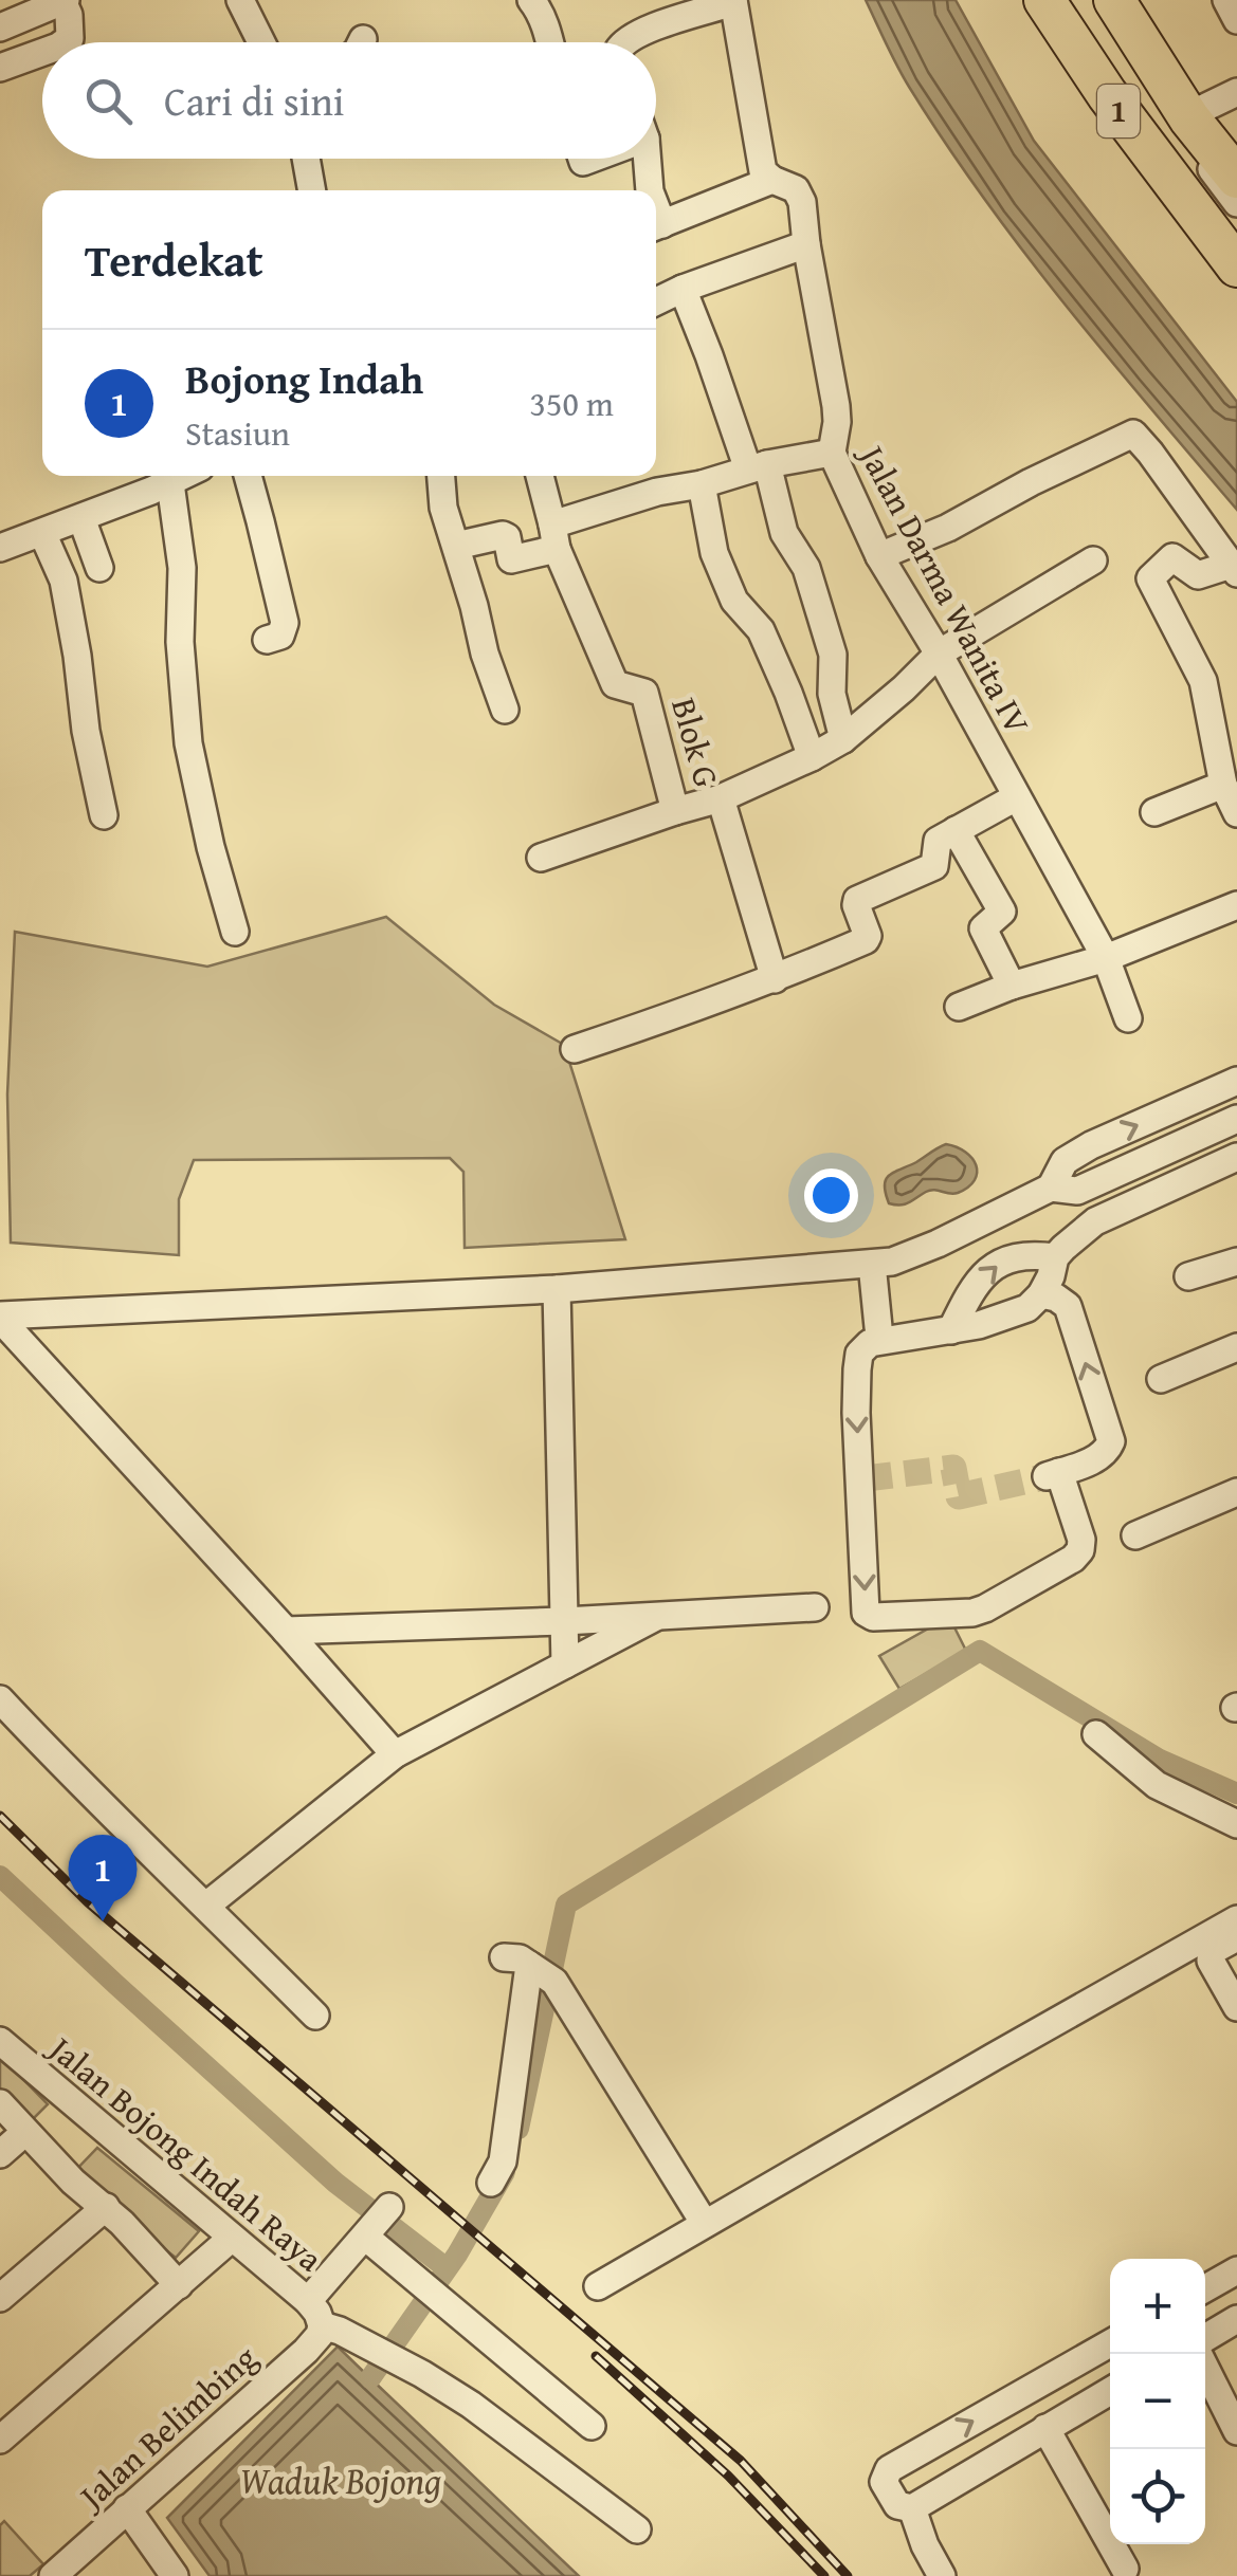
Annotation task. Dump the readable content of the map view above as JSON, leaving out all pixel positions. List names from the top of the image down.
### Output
{
  "streets": {
    "highway": ["1"],
    "street": [
      "Jalan Darma Wanita IV",
      "Blok G",
      "Jalan Bojong Indah Raya",
      "Jalan Belimbing"
    ]
  },
  "crossings": [
    ["Jalan Darma Wanita IV", "Blok G"],
    ["Jalan Bojong Indah Raya", "Jalan Belimbing"]
  ],
  "water": ["Waduk Bojong"],
  "page": {
    "search": "Cari di sini",
    "heading": "Terdekat",
    "list": [
      {
        "mark": "1",
        "name": "Bojong Indah",
        "note": "Stasiun",
        "value": "350 m"
      }
    ],
    "pins": "1",
    "map_buttons": ["+", "−"]
  }
}
